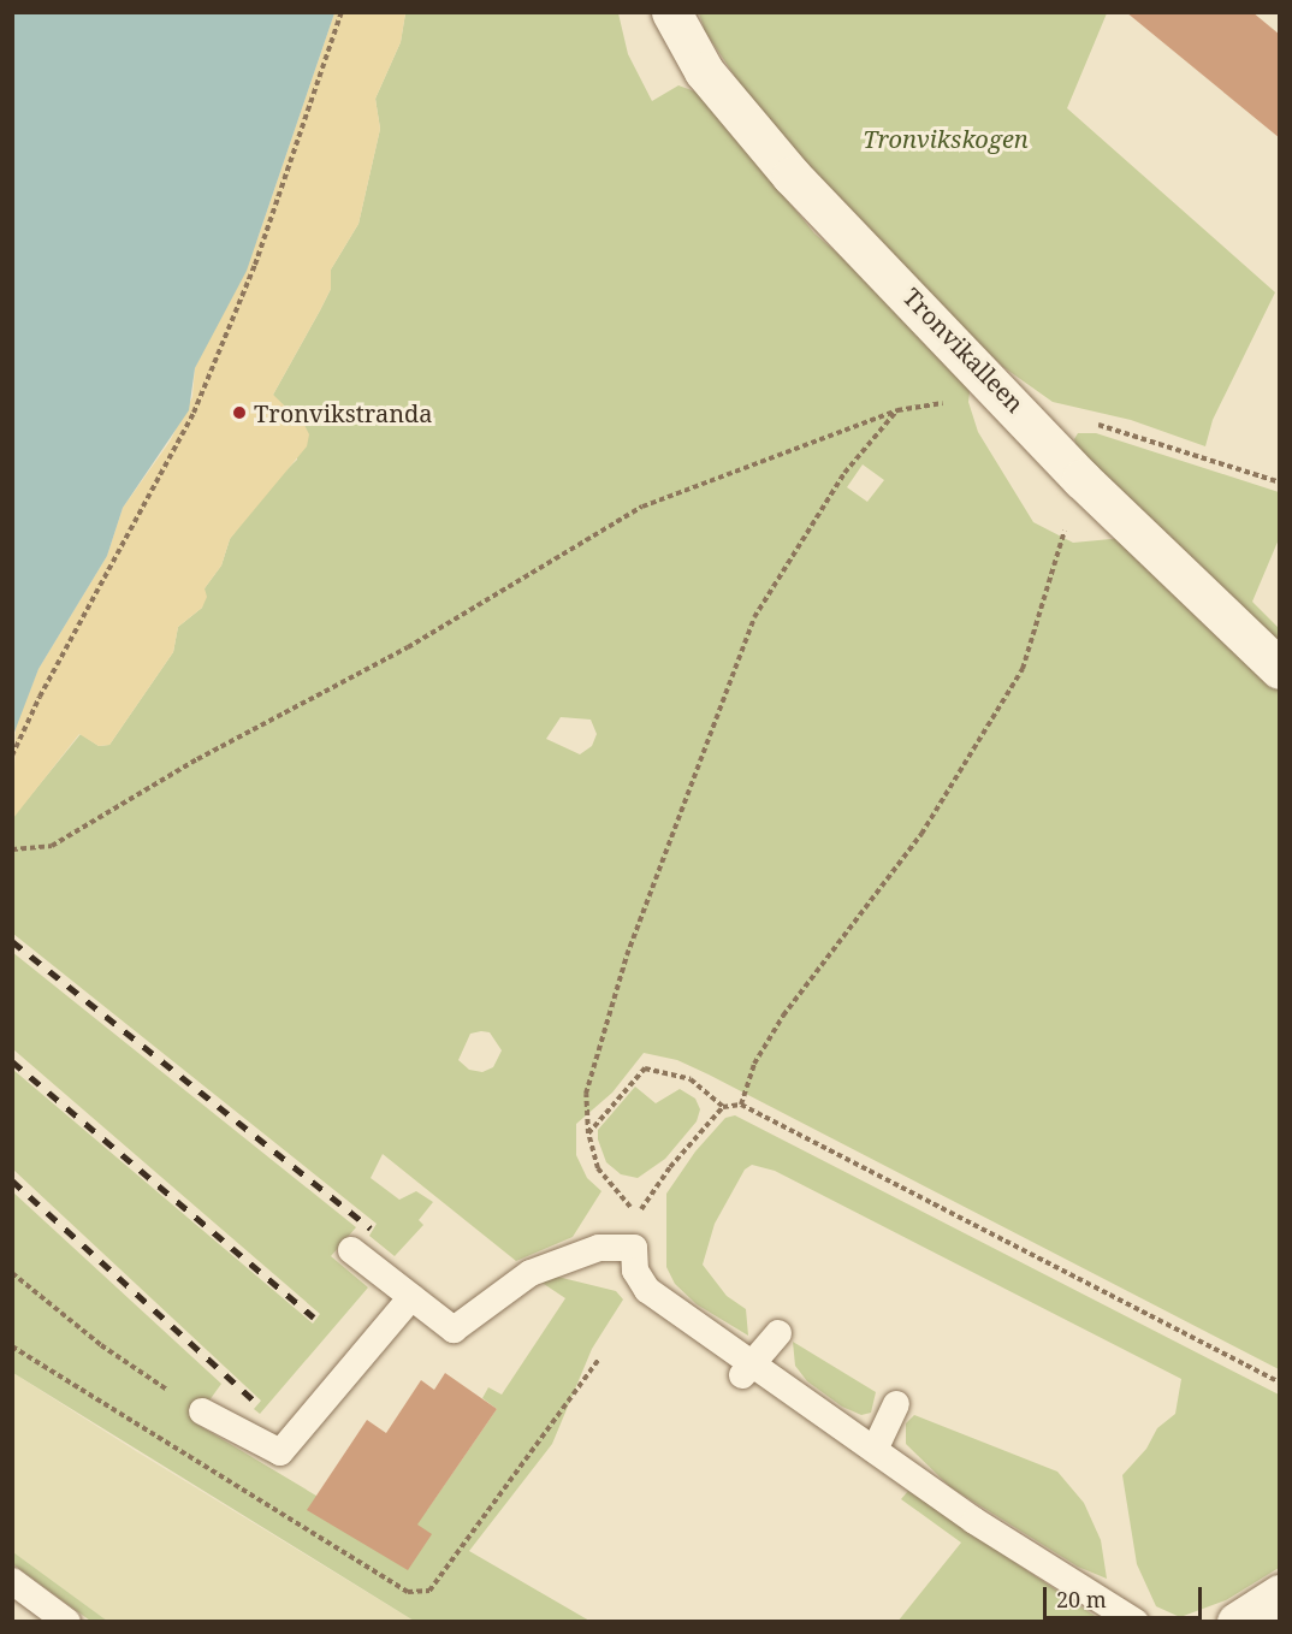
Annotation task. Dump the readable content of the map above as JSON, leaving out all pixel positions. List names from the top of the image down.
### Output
{
  "streets": {
    "street": ["Tronvikalleen"]
  },
  "parks": ["Tronvikskogen"],
  "places": ["Tronvikstranda"],
  "scale_bar": "20 m"
}
